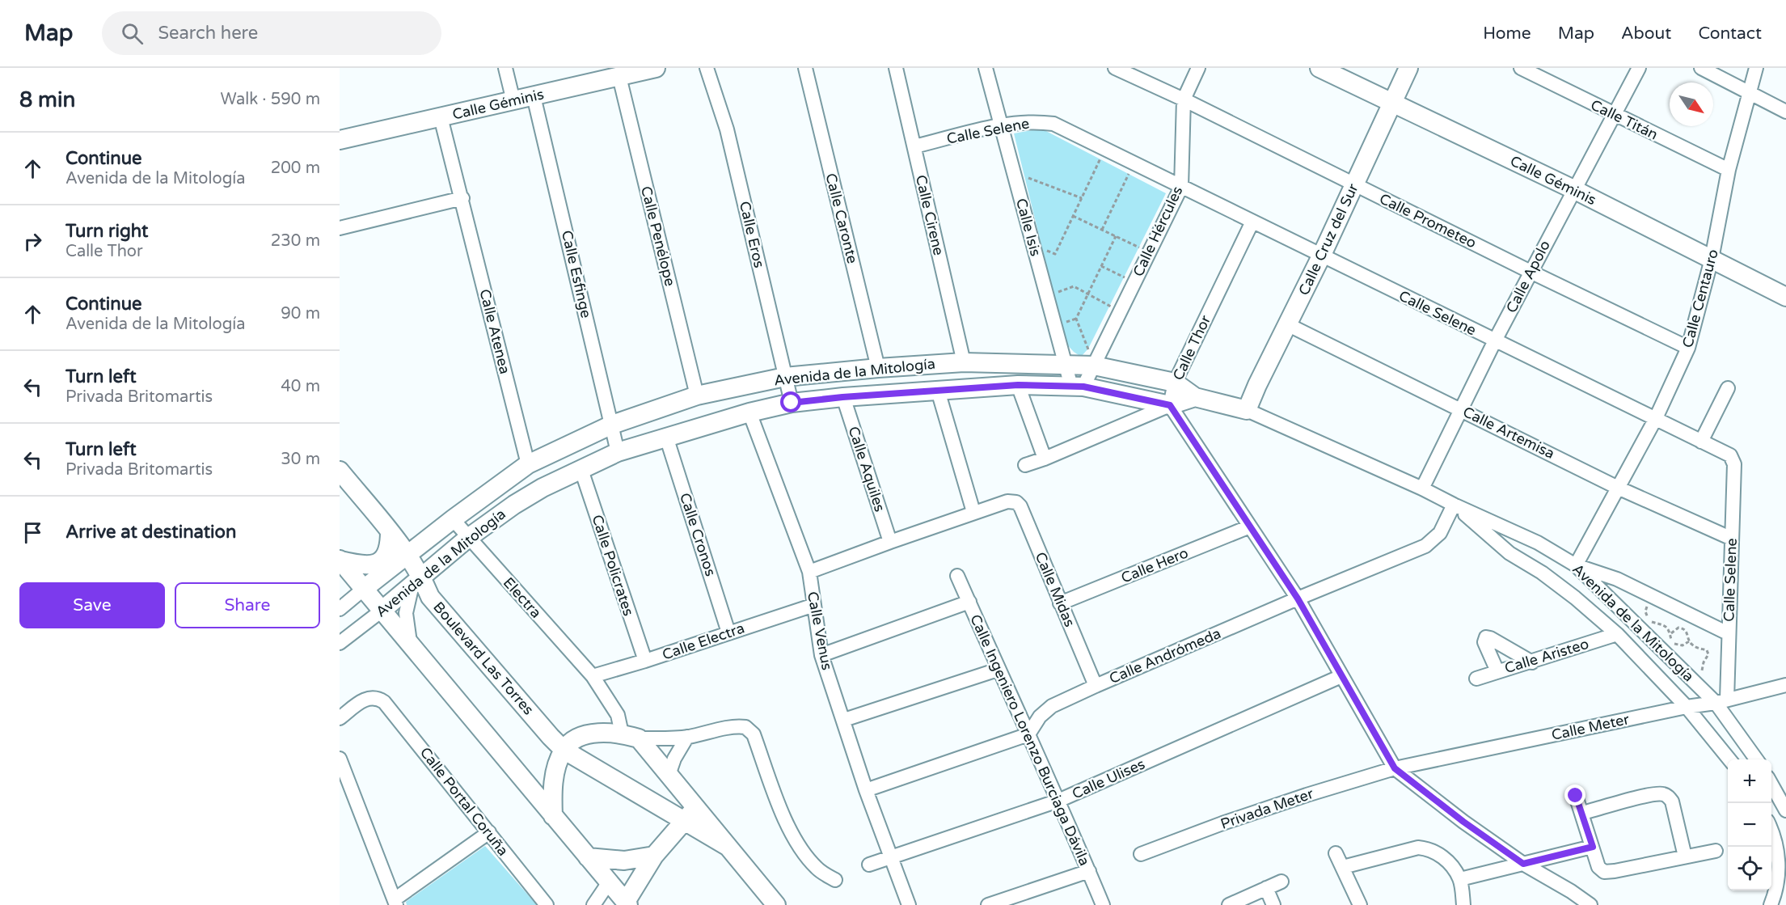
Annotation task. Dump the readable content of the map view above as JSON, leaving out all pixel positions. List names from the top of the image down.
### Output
{
  "streets": {
    "street": [
      "Calle Géminis",
      "Calle Titán",
      "Calle Selene",
      "Calle Cirene",
      "Calle Caronte",
      "Calle Prometeo",
      "Calle Isis",
      "Calle Hércules",
      "Calle Eros",
      "Calle Penélope",
      "Calle Cruz del Sur",
      "Calle Esfinge",
      "Calle Apolo",
      "Calle Centauro",
      "Calle Atenea",
      "Calle Thor",
      "Avenida de la Mitología",
      "Calle Artemisa",
      "Calle Aquiles",
      "Calle Cronos",
      "Calle Policrates",
      "Calle Hero",
      "Calle Midas",
      "Electra",
      "Calle Venus",
      "Calle Electra",
      "Calle Andrómeda",
      "Calle Aristeo",
      "Boulevard Las Torres",
      "Calle Meter",
      "Calle Ingeniero Lorenzo Burciaga Dávila",
      "Calle Ulises",
      "Calle Portal Coruña",
      "Privada Meter"
    ]
  },
  "crossings": [
    ["Calle Géminis", "Calle Penélope"],
    ["Calle Géminis", "Calle Cruz del Sur"],
    ["Calle Géminis", "Calle Esfinge"],
    ["Calle Géminis", "Calle Apolo"],
    ["Calle Géminis", "Calle Centauro"],
    ["Calle Géminis", "Calle Atenea"],
    ["Calle Titán", "Calle Apolo"],
    ["Calle Titán", "Calle Centauro"],
    ["Calle Selene", "Calle Cirene"],
    ["Calle Selene", "Calle Isis"],
    ["Calle Selene", "Calle Hércules"],
    ["Calle Selene", "Calle Cruz del Sur"],
    ["Calle Selene", "Calle Apolo"],
    ["Calle Selene", "Calle Centauro"],
    ["Calle Selene", "Calle Thor"],
    ["Calle Selene", "Avenida de la Mitología"],
    ["Calle Selene", "Calle Artemisa"],
    ["Calle Selene", "Calle Meter"],
    ["Calle Cirene", "Avenida de la Mitología"],
    ["Calle Caronte", "Avenida de la Mitología"],
    ["Calle Prometeo", "Calle Hércules"],
    ["Calle Prometeo", "Calle Cruz del Sur"],
    ["Calle Prometeo", "Calle Apolo"],
    ["Calle Prometeo", "Calle Centauro"],
    ["Calle Isis", "Calle Hércules"],
    ["Calle Isis", "Avenida de la Mitología"],
    ["Calle Hércules", "Avenida de la Mitología"],
    ["Calle Eros", "Avenida de la Mitología"],
    ["Calle Penélope", "Avenida de la Mitología"],
    ["Calle Cruz del Sur", "Avenida de la Mitología"],
    ["Calle Cruz del Sur", "Calle Artemisa"],
    ["Calle Esfinge", "Avenida de la Mitología"],
    ["Calle Apolo", "Avenida de la Mitología"],
    ["Calle Apolo", "Calle Artemisa"],
    ["Calle Centauro", "Avenida de la Mitología"],
    ["Calle Centauro", "Calle Artemisa"],
    ["Calle Atenea", "Avenida de la Mitología"],
    ["Calle Thor", "Avenida de la Mitología"],
    ["Avenida de la Mitología", "Calle Aquiles"],
    ["Avenida de la Mitología", "Calle Cronos"],
    ["Avenida de la Mitología", "Calle Policrates"],
    ["Avenida de la Mitología", "Electra"],
    ["Avenida de la Mitología", "Calle Venus"],
    ["Avenida de la Mitología", "Calle Andrómeda"],
    ["Avenida de la Mitología", "Calle Aristeo"],
    ["Avenida de la Mitología", "Boulevard Las Torres"],
    ["Avenida de la Mitología", "Calle Meter"],
    ["Calle Cronos", "Calle Electra"],
    ["Calle Policrates", "Calle Electra"],
    ["Calle Hero", "Calle Midas"],
    ["Calle Midas", "Calle Andrómeda"],
    ["Electra", "Calle Electra"],
    ["Electra", "Boulevard Las Torres"],
    ["Calle Venus", "Calle Electra"],
    ["Calle Venus", "Calle Ulises"],
    ["Calle Andrómeda", "Calle Ingeniero Lorenzo Burciaga Dávila"],
    ["Calle Meter", "Privada Meter"],
    ["Calle Ingeniero Lorenzo Burciaga Dávila", "Calle Ulises"]
  ],
  "north": "bottom right",
  "page": {
    "header": "Map",
    "search": "Search here",
    "nav": [
      "Home",
      "Map",
      "About",
      "Contact"
    ],
    "heading": ["8 min", "Walk · 590 m"],
    "list": [
      ["Continue", "Avenida de la Mitología", "200 m"],
      ["Turn right", "Calle Thor", "230 m"],
      ["Continue", "Avenida de la Mitología", "90 m"],
      ["Turn left", "Privada Britomartis", "40 m"],
      ["Turn left", "Privada Britomartis", "30 m"],
      "Arrive at destination"
    ],
    "buttons": ["Save", "Share"],
    "map_buttons": ["+", "−"]
  }
}
